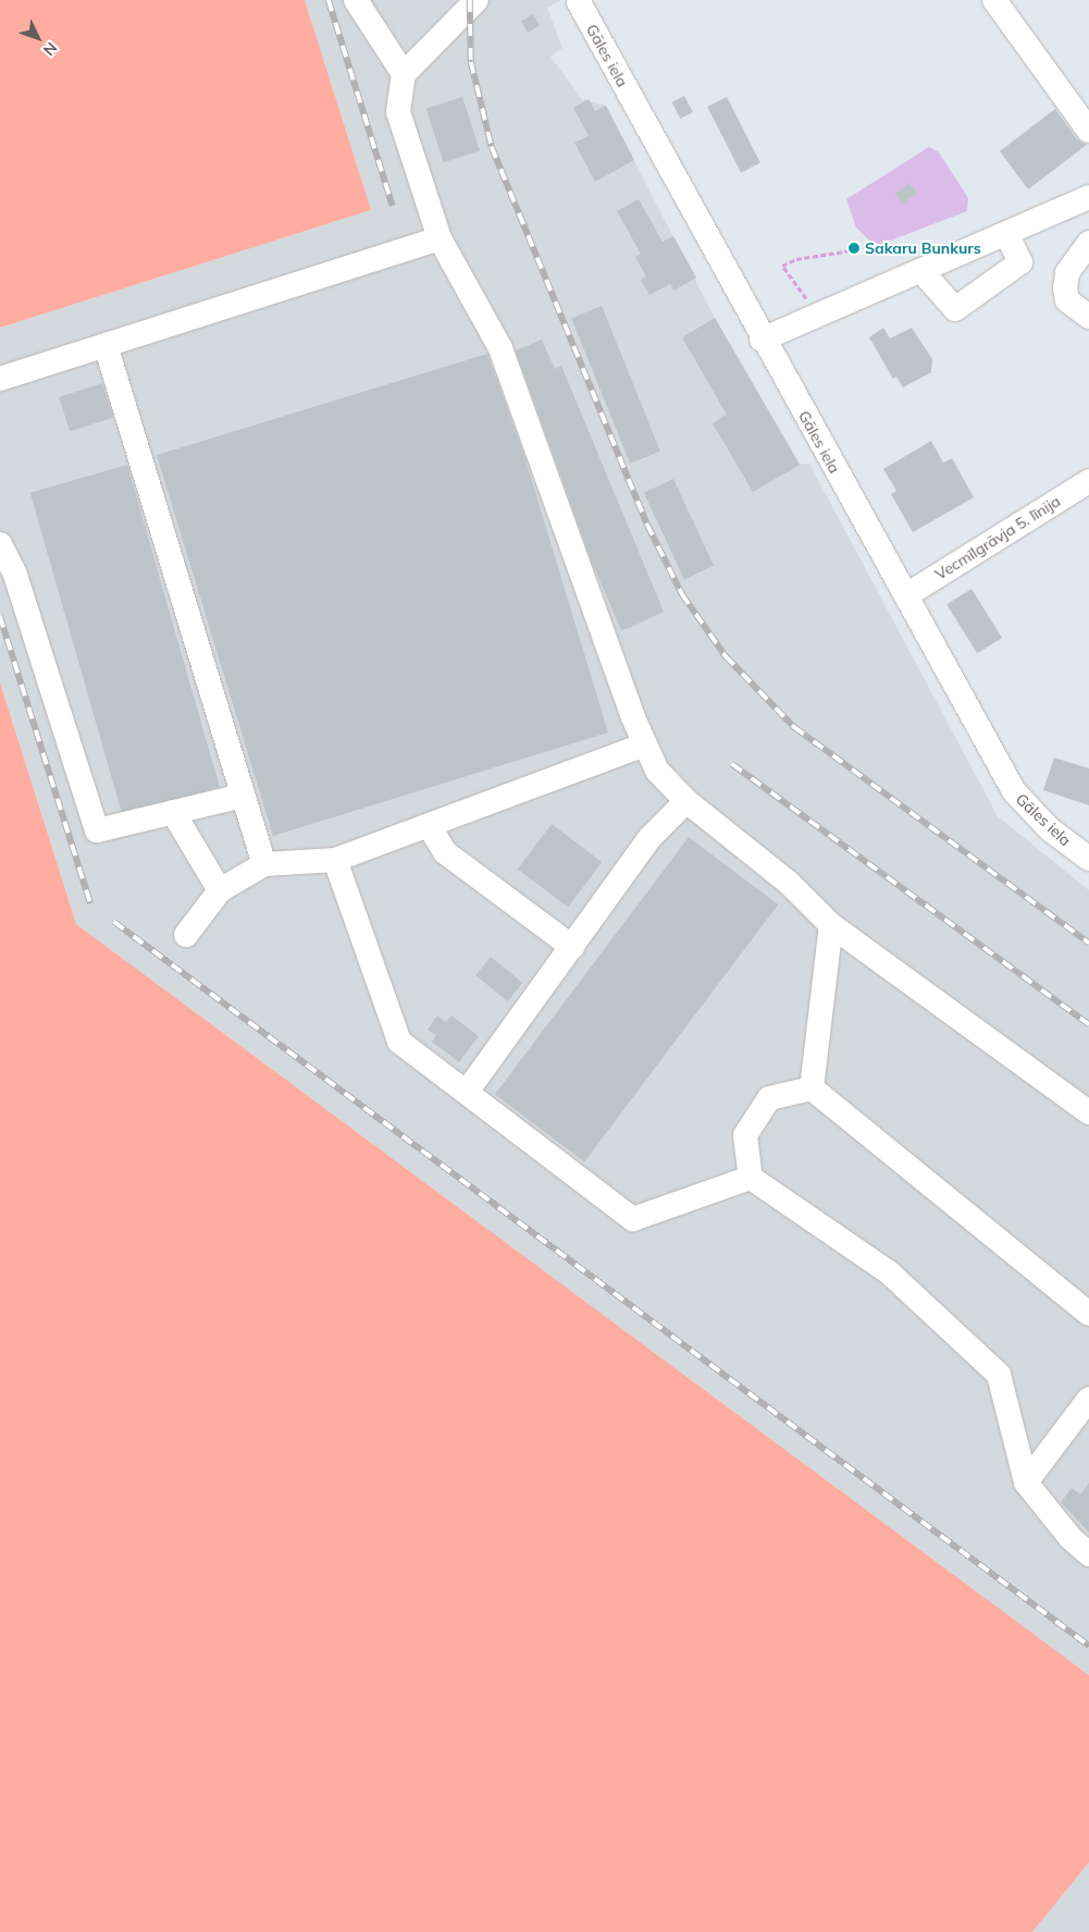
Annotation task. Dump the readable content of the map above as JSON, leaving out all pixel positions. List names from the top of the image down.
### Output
{
  "streets": {
    "street": ["Gāles iela", "Vecmīlgrāvja 5. līnija"]
  },
  "crossings": [
    ["Gāles iela", "Vecmīlgrāvja 5. līnija"]
  ],
  "places": ["Sakaru Bunkurs"],
  "north": "bottom right"
}
